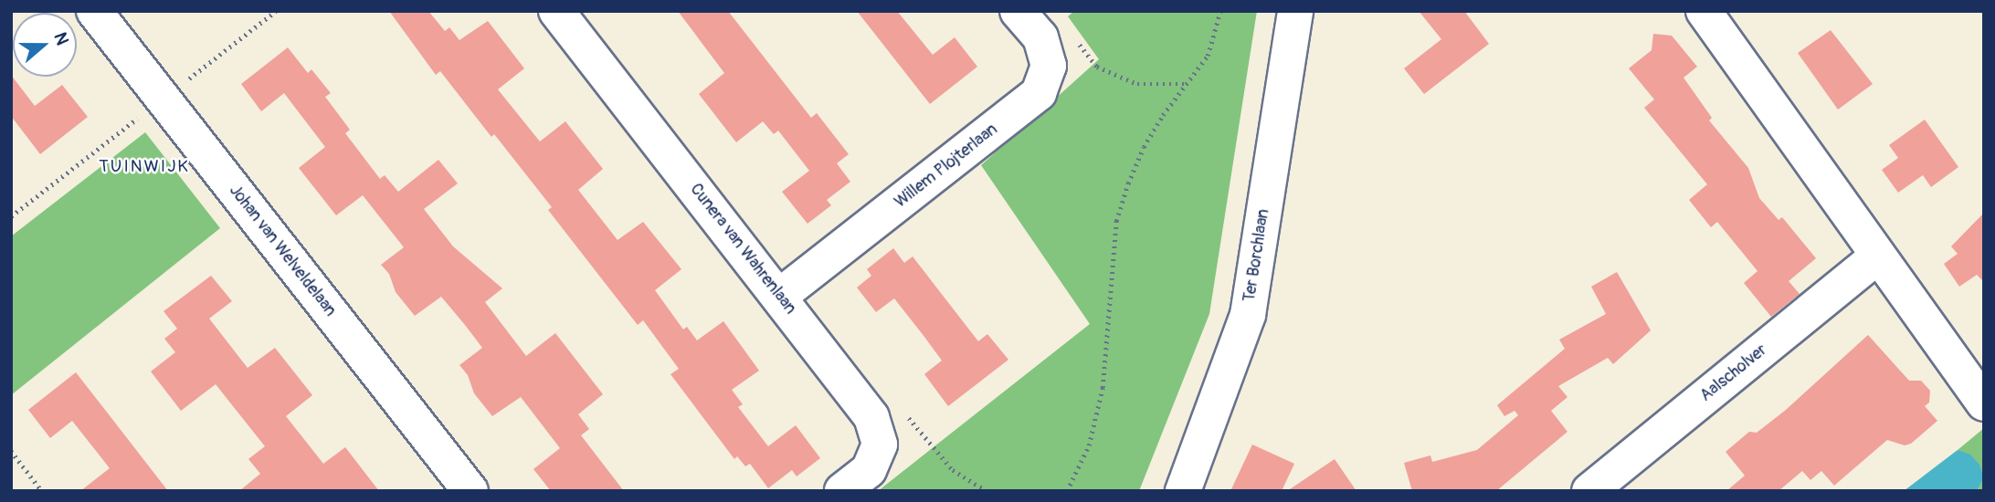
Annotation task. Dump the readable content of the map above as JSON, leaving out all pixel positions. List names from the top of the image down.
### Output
{
  "streets": {
    "street": [
      "Willem Plojterlaan",
      "Cunera van Wahrenlaan",
      "Johan van Welveldelaan",
      "Ter Borchlaan",
      "Aalscholver"
    ]
  },
  "crossings": [
    ["Willem Plojterlaan", "Cunera van Wahrenlaan"]
  ],
  "districts": ["TUINWIJK"],
  "north": "right"
}
